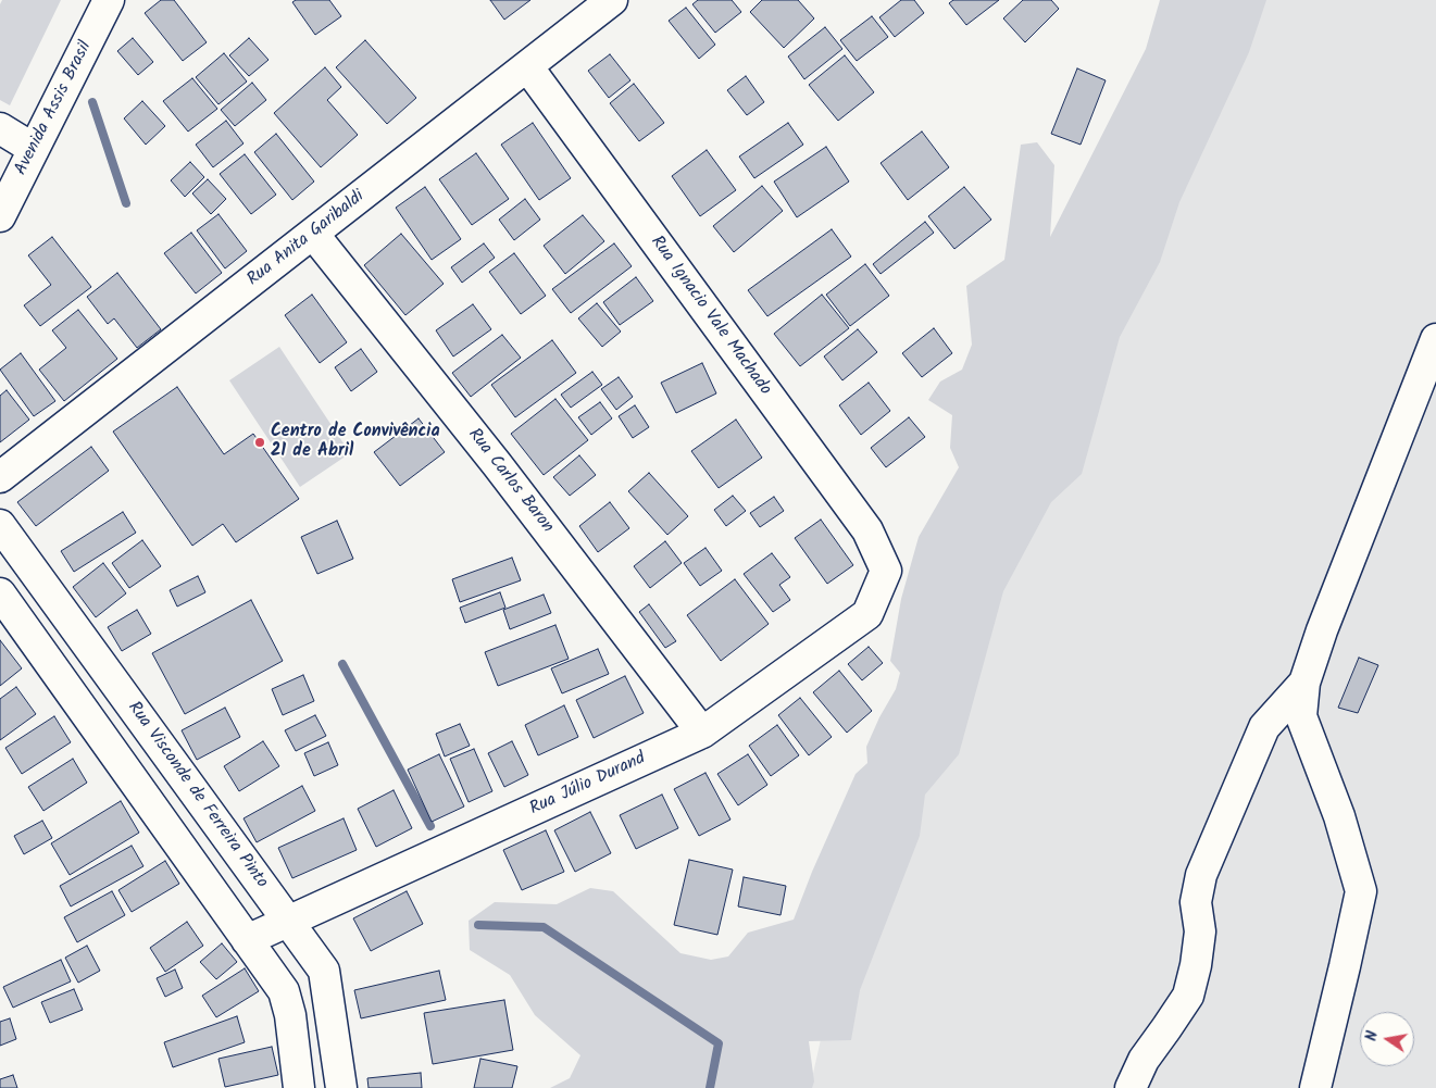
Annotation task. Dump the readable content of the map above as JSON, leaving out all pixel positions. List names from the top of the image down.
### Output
{
  "streets": {
    "street": [
      "Avenida Assis Brasil",
      "Rua Anita Garibaldi",
      "Rua Ignacio Vale Machado",
      "Rua Carlos Baron",
      "Rua Júlio Durand",
      "Rua Visconde de Ferreira Pinto"
    ]
  },
  "crossings": [
    ["Rua Anita Garibaldi", "Rua Ignacio Vale Machado"],
    ["Rua Anita Garibaldi", "Rua Carlos Baron"],
    ["Rua Ignacio Vale Machado", "Rua Júlio Durand"],
    ["Rua Carlos Baron", "Rua Júlio Durand"],
    ["Rua Júlio Durand", "Rua Visconde de Ferreira Pinto"]
  ],
  "places": ["Centro de Convivência 21 de Abril"],
  "north": "left"
}
